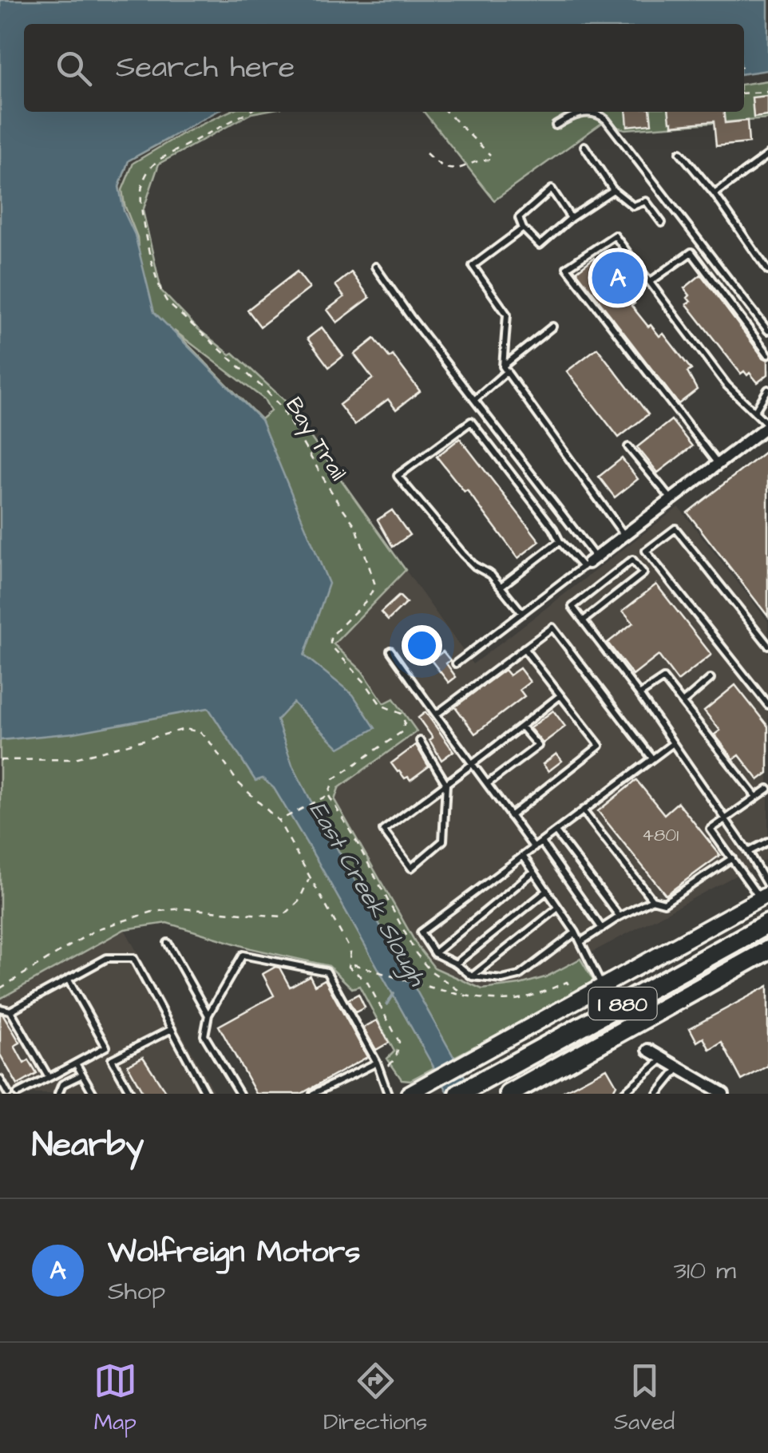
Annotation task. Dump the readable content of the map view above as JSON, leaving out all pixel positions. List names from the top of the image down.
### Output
{
  "streets": {
    "highway": ["I 880"],
    "path": ["Bay Trail"]
  },
  "water": ["East Creek Slough"],
  "house_numbers": ["4801"],
  "page": {
    "search": "Search here",
    "pins": "A",
    "heading": "Nearby",
    "list": [
      {
        "mark": "A",
        "name": "Wolfreign Motors",
        "note": "Shop",
        "value": "310 m"
      }
    ],
    "nav": ["Map", "Directions", "Saved"]
  }
}
